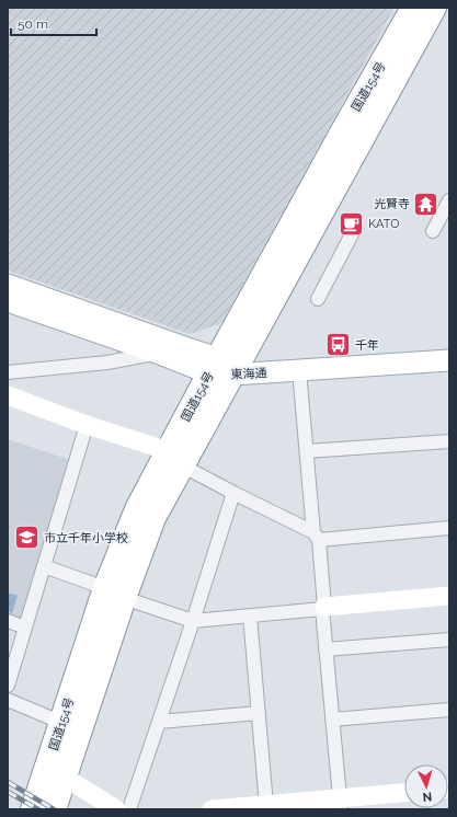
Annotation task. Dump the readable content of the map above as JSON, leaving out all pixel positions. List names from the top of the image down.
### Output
{
  "streets": {
    "highway": ["国道154号"],
    "main road": ["東海通"]
  },
  "crossings": [
    ["国道154号", "東海通"]
  ],
  "places": {
    "temple": ["光賢寺"],
    "cafe": ["KATO"],
    "bus stop": ["千年"],
    "school or university": ["市立千年小学校"]
  },
  "scale_bar": "50 m",
  "north": "bottom"
}
